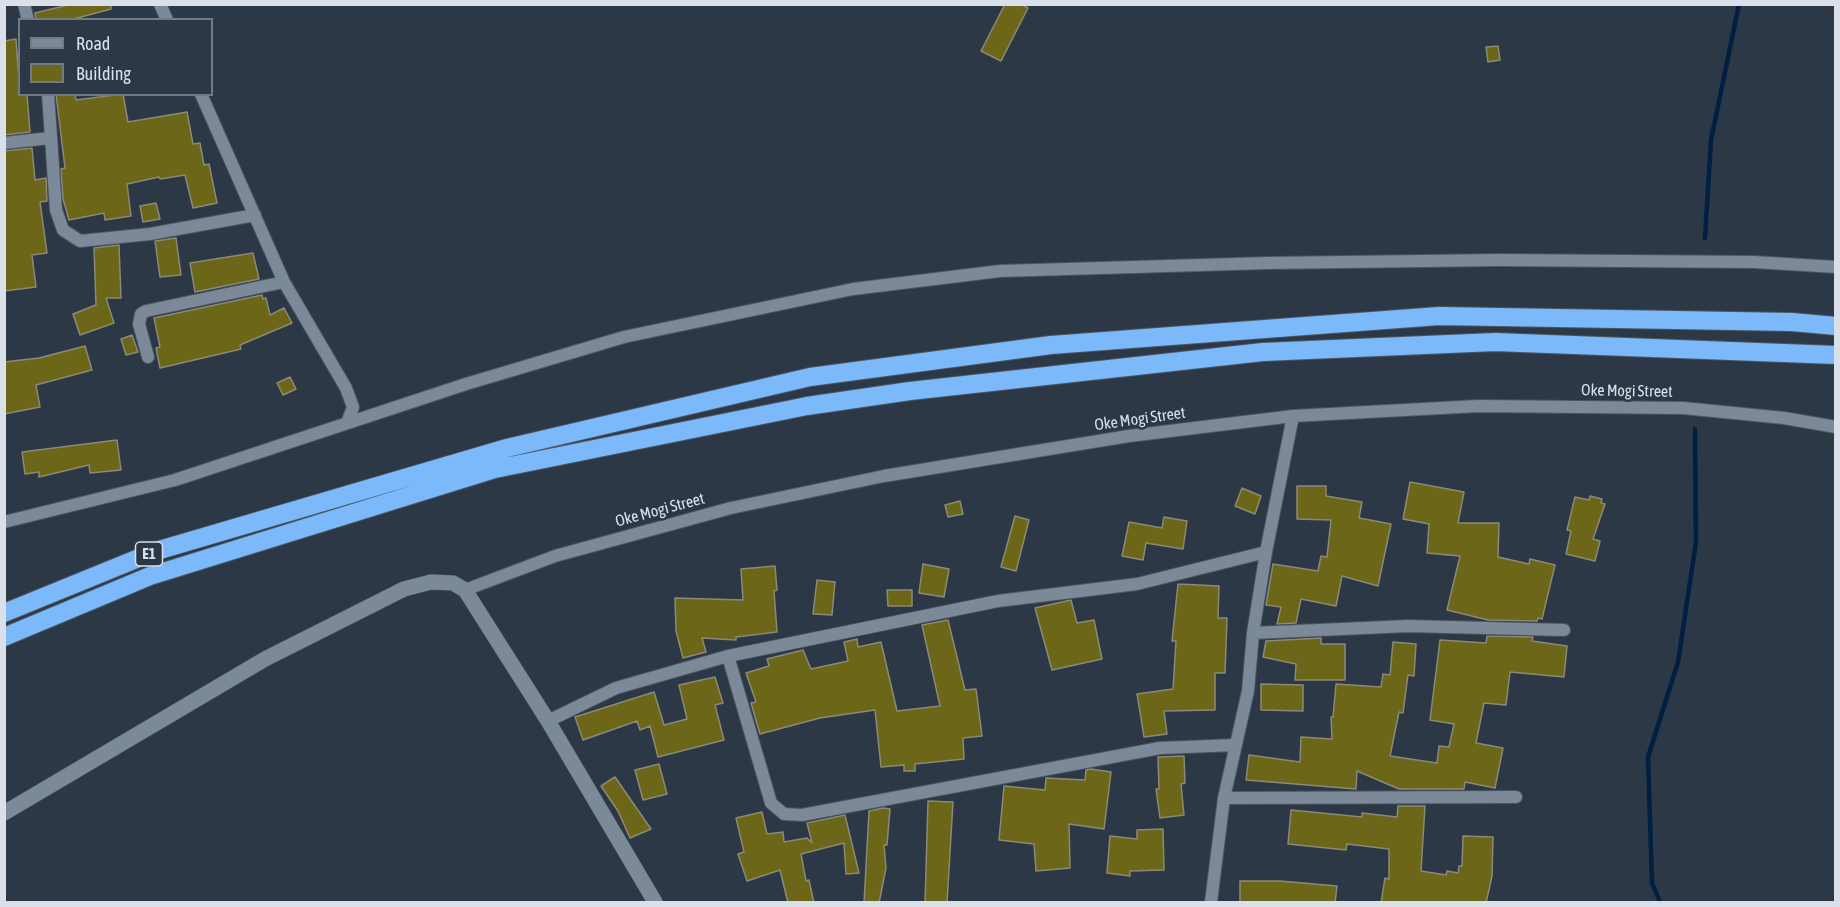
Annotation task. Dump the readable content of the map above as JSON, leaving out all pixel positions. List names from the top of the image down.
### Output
{
  "streets": {
    "highway": ["E1"],
    "street": ["Oke Mogi Street"]
  },
  "legend": ["Road", "Building"]
}
